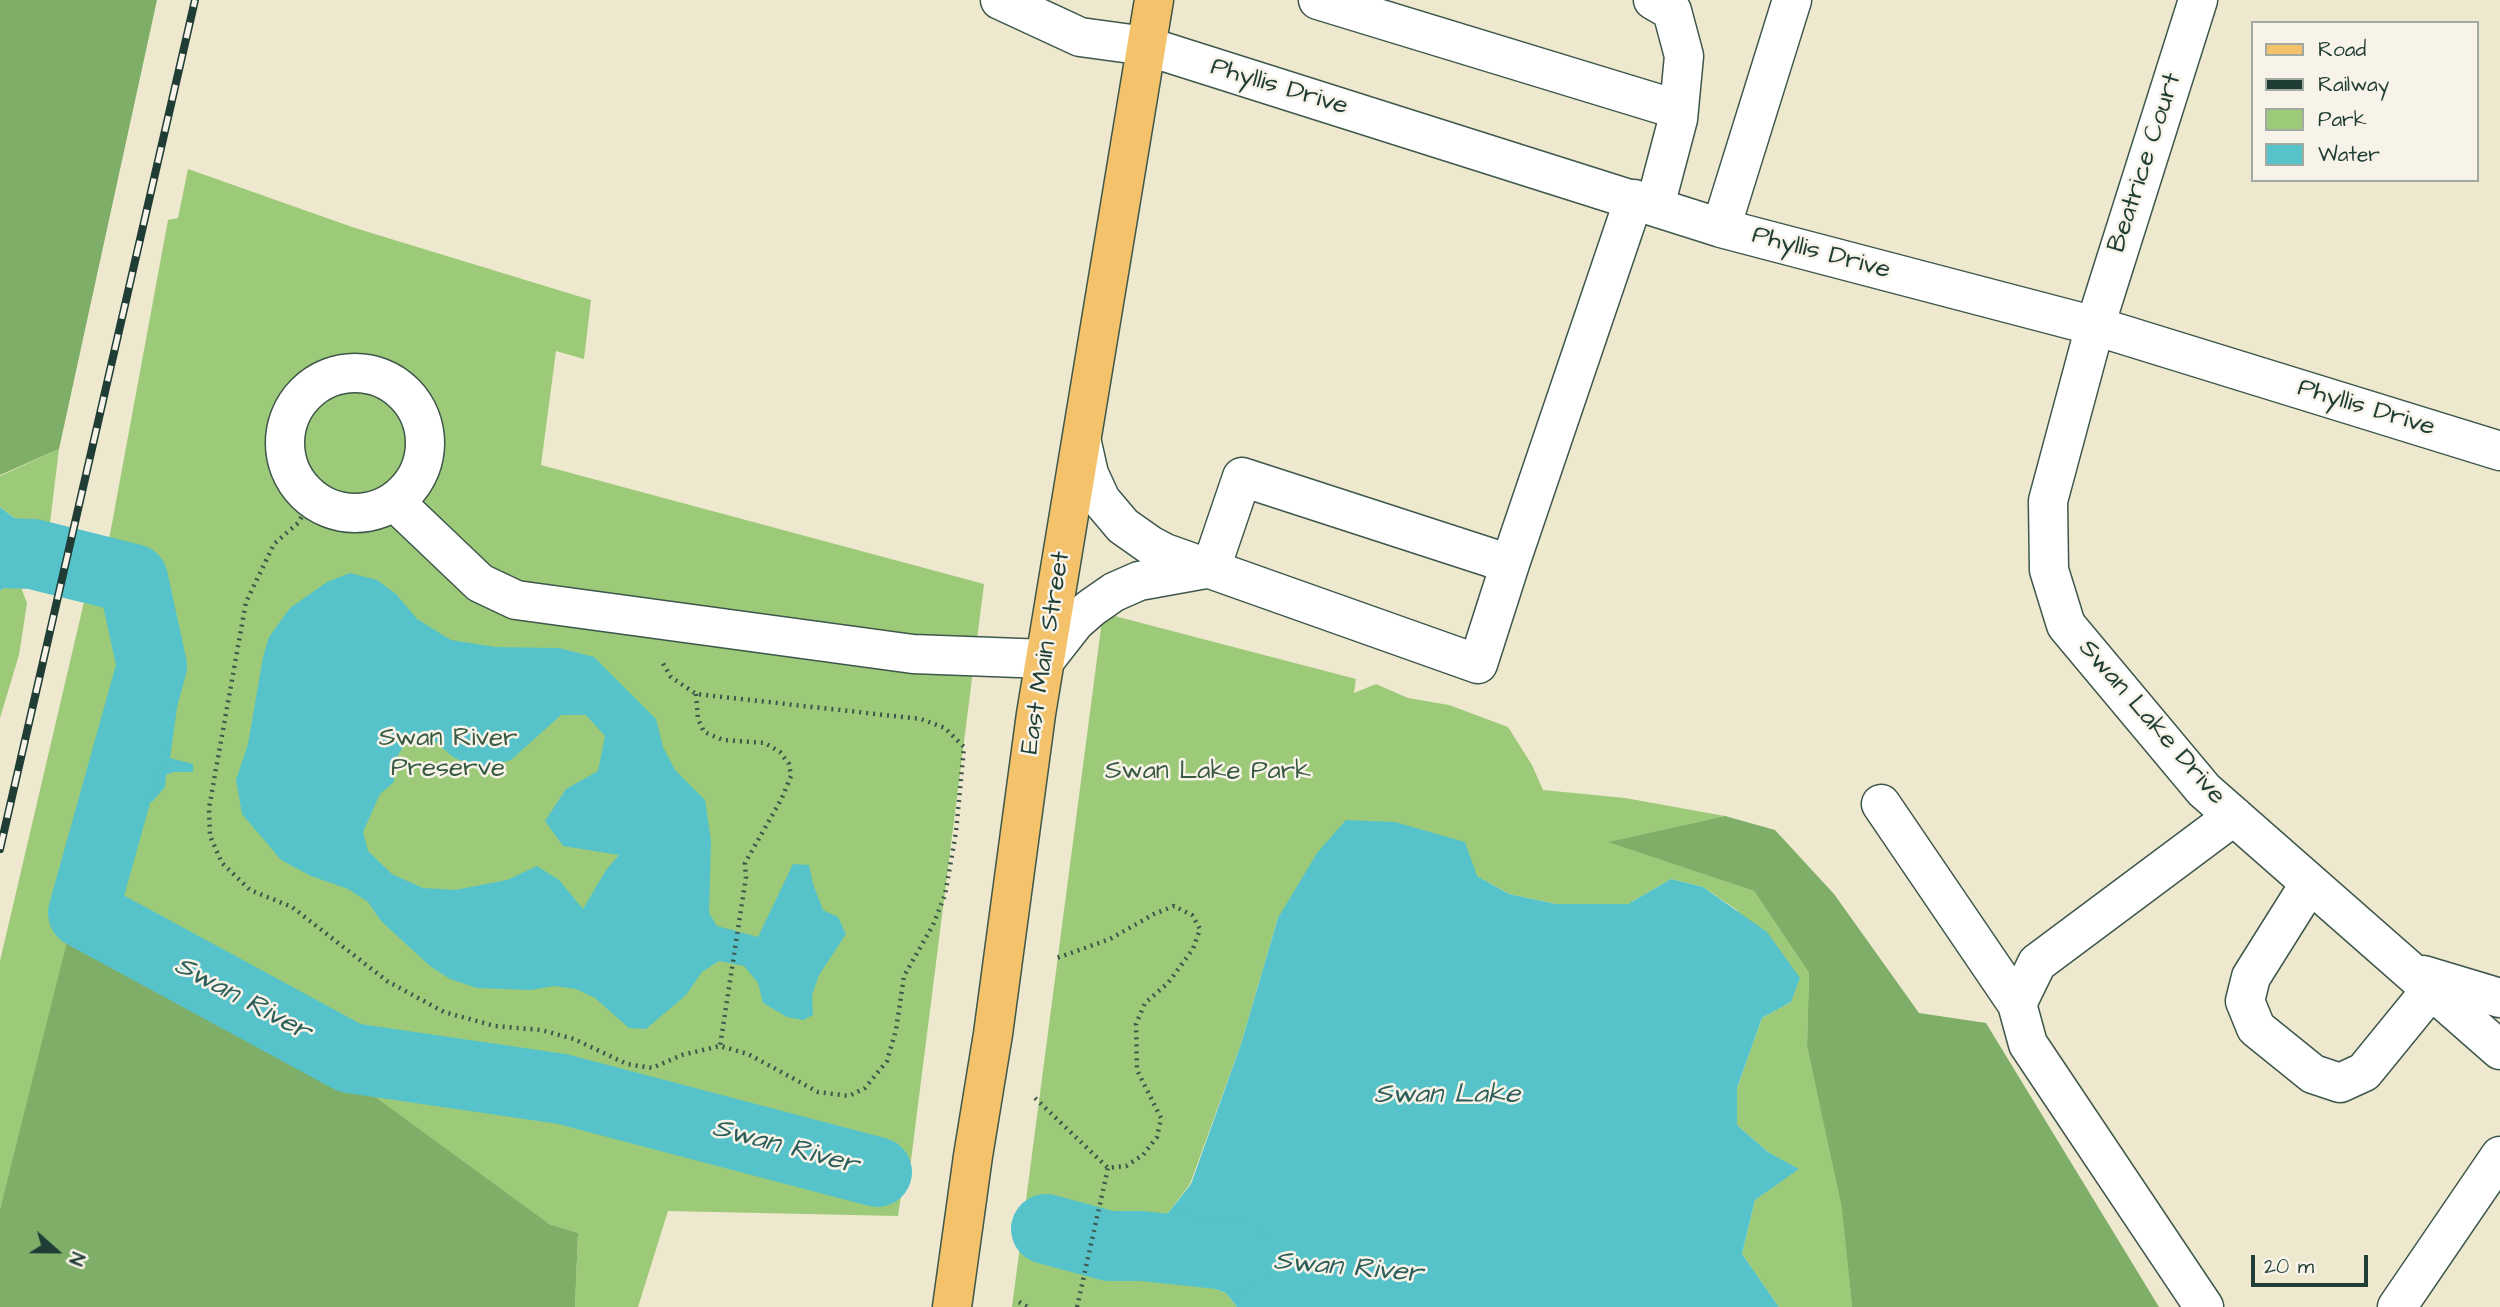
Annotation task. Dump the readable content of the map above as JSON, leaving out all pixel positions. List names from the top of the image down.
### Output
{
  "streets": {
    "main road": ["East Main Street"],
    "street": ["Phyllis Drive", "Beatrice Court", "Swan Lake Drive"]
  },
  "crossings": [
    ["Phyllis Drive", "Beatrice Court"],
    ["Phyllis Drive", "East Main Street"],
    ["Phyllis Drive", "Swan Lake Drive"],
    ["Beatrice Court", "Swan Lake Drive"]
  ],
  "water": ["Swan River", "Swan Lake"],
  "parks": ["Swan River Preserve", "Swan Lake Park"],
  "legend": [
    "Road",
    "Railway",
    "Park",
    "Water"
  ],
  "scale_bar": "20 m",
  "north": "right"
}
